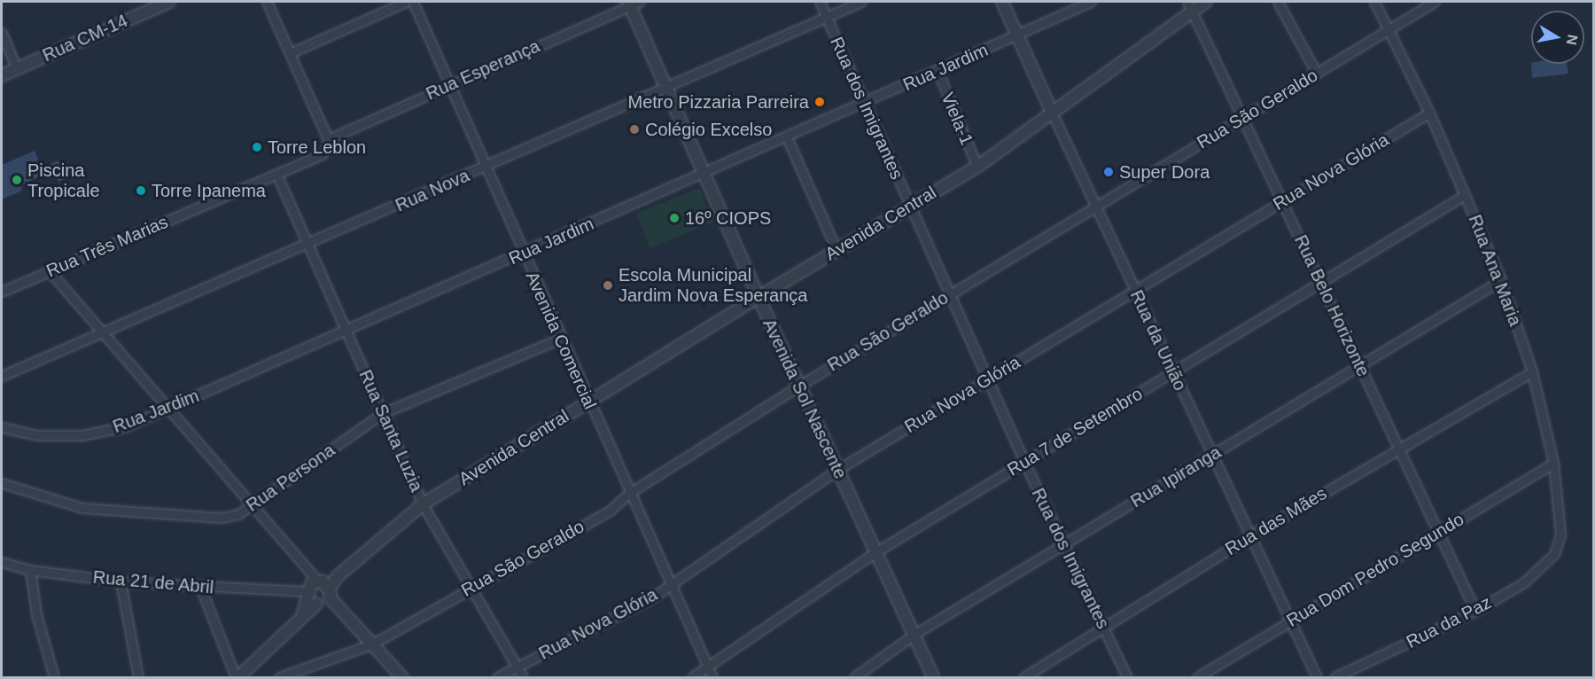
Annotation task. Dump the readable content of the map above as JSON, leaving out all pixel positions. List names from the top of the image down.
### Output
{
  "streets": {
    "street": [
      "Rua CM-14",
      "Rua Jardim",
      "Rua Esperança",
      "Rua dos Imigrantes",
      "Rua São Geraldo",
      "Viela-1",
      "Rua Nova Glória",
      "Rua Nova",
      "Avenida Central",
      "Rua Três Marias",
      "Rua Ana Maria",
      "Rua Belo Horizonte",
      "Avenida Comercial",
      "Rua da União",
      "Avenida Sol Nascente",
      "Rua Santa Luzia",
      "Rua 7 de Setembro",
      "Rua Ipiranga",
      "Rua Persona",
      "Rua das Mães",
      "Rua Dom Pedro Segundo",
      "Rua 21 de Abril",
      "Rua da Paz"
    ]
  },
  "crossings": [
    ["Rua Jardim", "Rua dos Imigrantes"],
    ["Rua Jardim", "Viela-1"],
    ["Rua Jardim", "Avenida Comercial"],
    ["Rua Jardim", "Rua da União"],
    ["Rua Jardim", "Avenida Sol Nascente"],
    ["Rua Jardim", "Rua Santa Luzia"],
    ["Rua Esperança", "Rua Três Marias"],
    ["Rua Esperança", "Avenida Comercial"],
    ["Rua Esperança", "Avenida Sol Nascente"],
    ["Rua dos Imigrantes", "Rua São Geraldo"],
    ["Rua dos Imigrantes", "Rua Nova Glória"],
    ["Rua dos Imigrantes", "Rua Nova"],
    ["Rua dos Imigrantes", "Avenida Central"],
    ["Rua dos Imigrantes", "Rua 7 de Setembro"],
    ["Rua dos Imigrantes", "Rua Ipiranga"],
    ["Rua dos Imigrantes", "Rua das Mães"],
    ["Rua São Geraldo", "Rua Ana Maria"],
    ["Rua São Geraldo", "Rua Belo Horizonte"],
    ["Rua São Geraldo", "Avenida Comercial"],
    ["Rua São Geraldo", "Rua da União"],
    ["Rua São Geraldo", "Avenida Sol Nascente"],
    ["Rua São Geraldo", "Rua Santa Luzia"],
    ["Viela-1", "Avenida Central"],
    ["Rua Nova Glória", "Rua Ana Maria"],
    ["Rua Nova Glória", "Rua Belo Horizonte"],
    ["Rua Nova Glória", "Avenida Comercial"],
    ["Rua Nova Glória", "Rua da União"],
    ["Rua Nova Glória", "Avenida Sol Nascente"],
    ["Rua Nova Glória", "Rua Santa Luzia"],
    ["Rua Nova", "Avenida Comercial"],
    ["Rua Nova", "Avenida Sol Nascente"],
    ["Rua Nova", "Rua Santa Luzia"],
    ["Avenida Central", "Rua Belo Horizonte"],
    ["Avenida Central", "Avenida Comercial"],
    ["Avenida Central", "Rua da União"],
    ["Avenida Central", "Avenida Sol Nascente"],
    ["Avenida Central", "Rua Santa Luzia"],
    ["Avenida Central", "Rua 21 de Abril"],
    ["Rua Três Marias", "Rua Santa Luzia"],
    ["Rua Ana Maria", "Rua 7 de Setembro"],
    ["Rua Ana Maria", "Rua Ipiranga"],
    ["Rua Ana Maria", "Rua das Mães"],
    ["Rua Ana Maria", "Rua Dom Pedro Segundo"],
    ["Rua Ana Maria", "Rua da Paz"],
    ["Rua Belo Horizonte", "Rua 7 de Setembro"],
    ["Rua Belo Horizonte", "Rua Ipiranga"],
    ["Rua Belo Horizonte", "Rua das Mães"],
    ["Rua Belo Horizonte", "Rua Dom Pedro Segundo"],
    ["Rua Belo Horizonte", "Rua da Paz"],
    ["Avenida Comercial", "Rua 7 de Setembro"],
    ["Avenida Comercial", "Rua Persona"],
    ["Rua da União", "Rua 7 de Setembro"],
    ["Rua da União", "Rua Ipiranga"],
    ["Rua da União", "Rua das Mães"],
    ["Rua da União", "Rua Dom Pedro Segundo"],
    ["Avenida Sol Nascente", "Rua 7 de Setembro"],
    ["Avenida Sol Nascente", "Rua Ipiranga"],
    ["Rua Santa Luzia", "Rua Persona"]
  ],
  "places": [
    "Metro Pizzaria Parreira",
    "Colégio Excelso",
    "Torre Leblon",
    "Super Dora",
    "Piscina Tropicale",
    "Torre Ipanema",
    "16º CIOPS",
    "Escola Municipal Jardim Nova Esperança"
  ],
  "north": "right"
}
